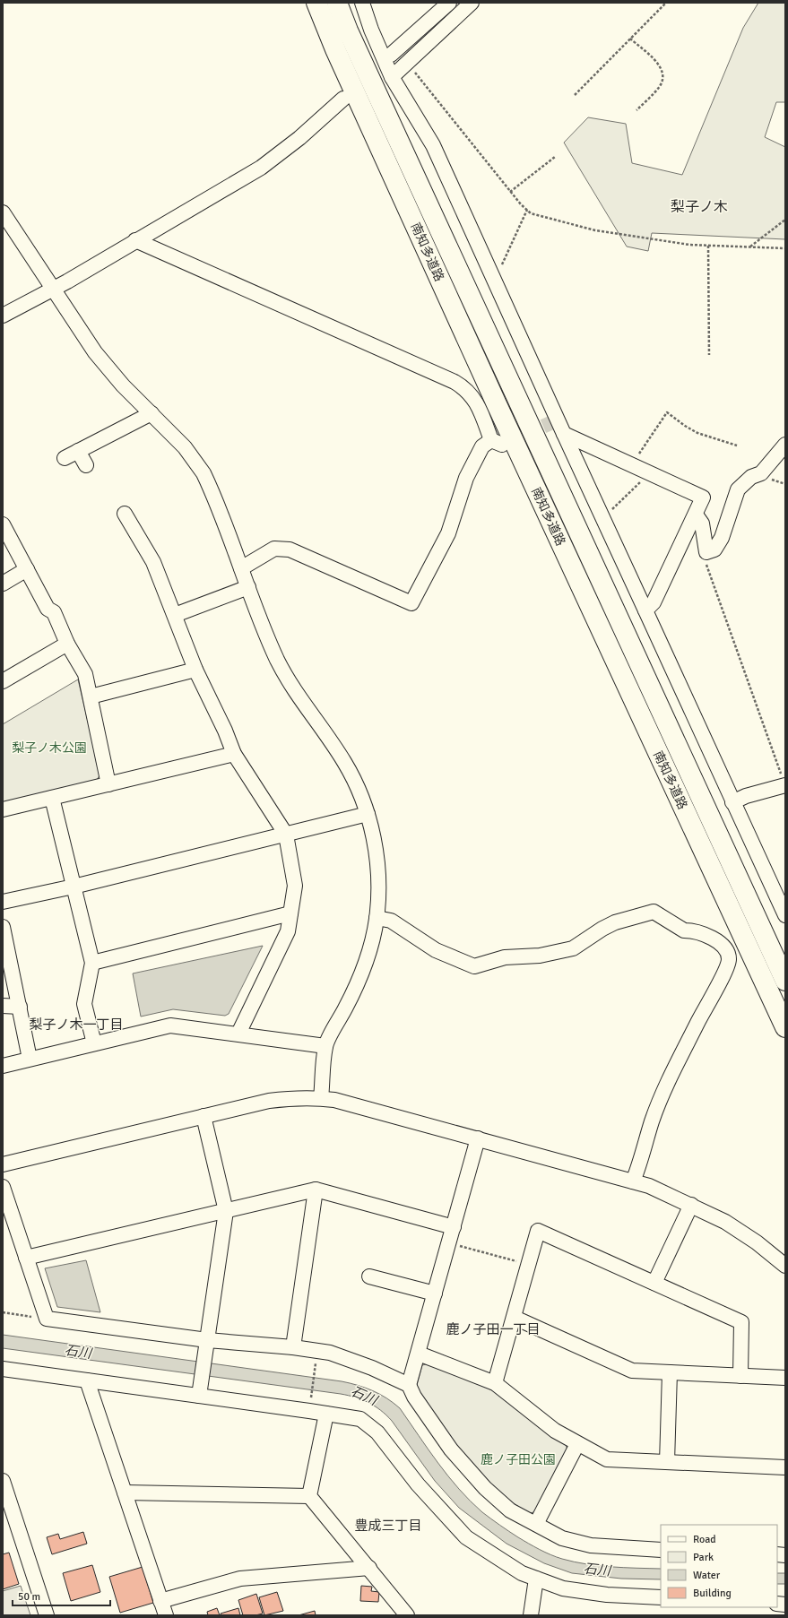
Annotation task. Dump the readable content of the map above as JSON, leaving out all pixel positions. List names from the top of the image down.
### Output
{
  "streets": {
    "highway": ["南知多道路"]
  },
  "districts": [
    "梨子ノ木",
    "梨子ノ木一丁目",
    "鹿ノ子田一丁目",
    "豊成三丁目"
  ],
  "water": ["石川"],
  "parks": ["梨子ノ木公園", "鹿ノ子田公園"],
  "legend": [
    "Road",
    "Park",
    "Water",
    "Building"
  ],
  "scale_bar": "50 m"
}
